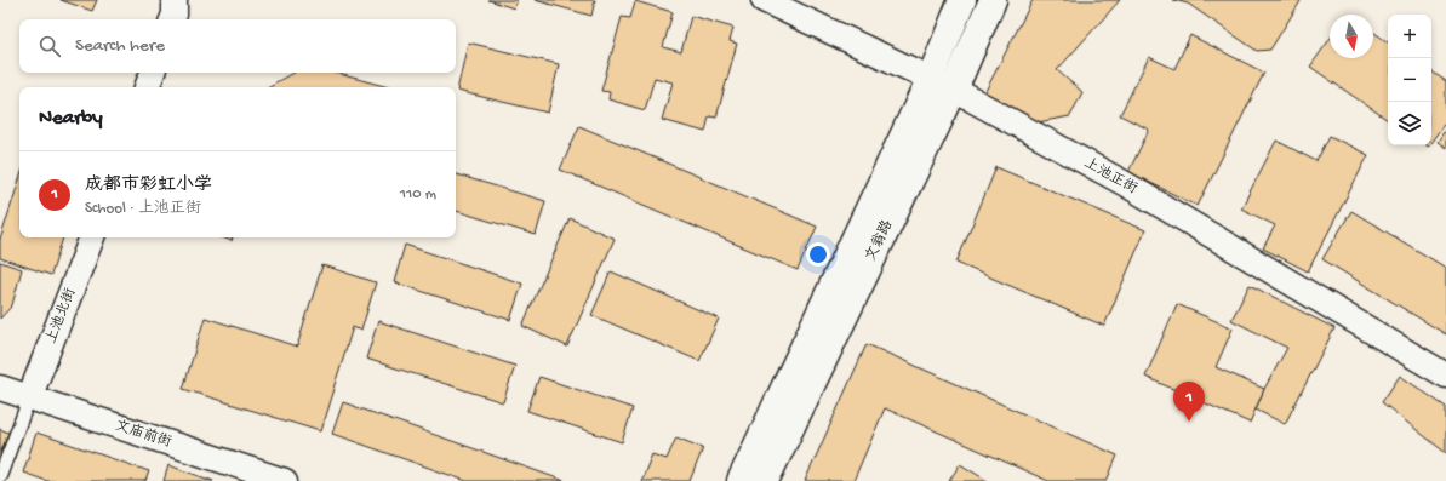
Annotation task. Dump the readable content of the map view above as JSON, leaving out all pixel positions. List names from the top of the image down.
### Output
{
  "streets": {
    "main road": ["文翁路"],
    "street": ["上池正街", "上池北街", "文庙前街"]
  },
  "crossings": [
    ["上池正街", "文翁路"],
    ["上池北街", "文庙前街"]
  ],
  "north": "bottom",
  "page": {
    "map_buttons": ["+", "−"],
    "search": "Search here",
    "heading": "Nearby",
    "list": [
      {
        "mark": "1",
        "name": "成都市彩虹小学",
        "note": "School · 上池正街",
        "value": "110 m"
      }
    ],
    "pins": "1"
  }
}
